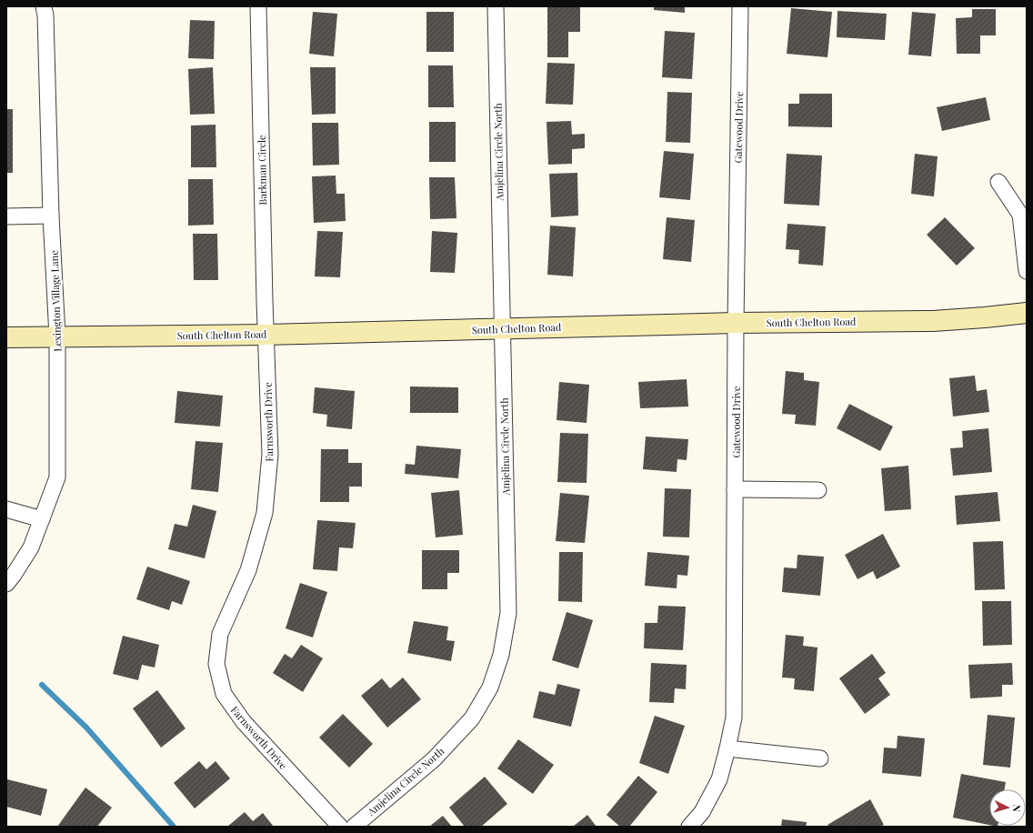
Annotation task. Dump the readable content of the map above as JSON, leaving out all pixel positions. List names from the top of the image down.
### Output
{
  "streets": {
    "main road": ["South Chelton Road"],
    "street": [
      "Gatewood Drive",
      "Amjelina Circle North",
      "Barkman Circle",
      "Lexington Village Lane",
      "Farnsworth Drive"
    ]
  },
  "crossings": [
    ["Gatewood Drive", "South Chelton Road"],
    ["Amjelina Circle North", "South Chelton Road"],
    ["Barkman Circle", "South Chelton Road"],
    ["Barkman Circle", "Farnsworth Drive"],
    ["Lexington Village Lane", "South Chelton Road"],
    ["South Chelton Road", "Farnsworth Drive"]
  ],
  "north": "right"
}
